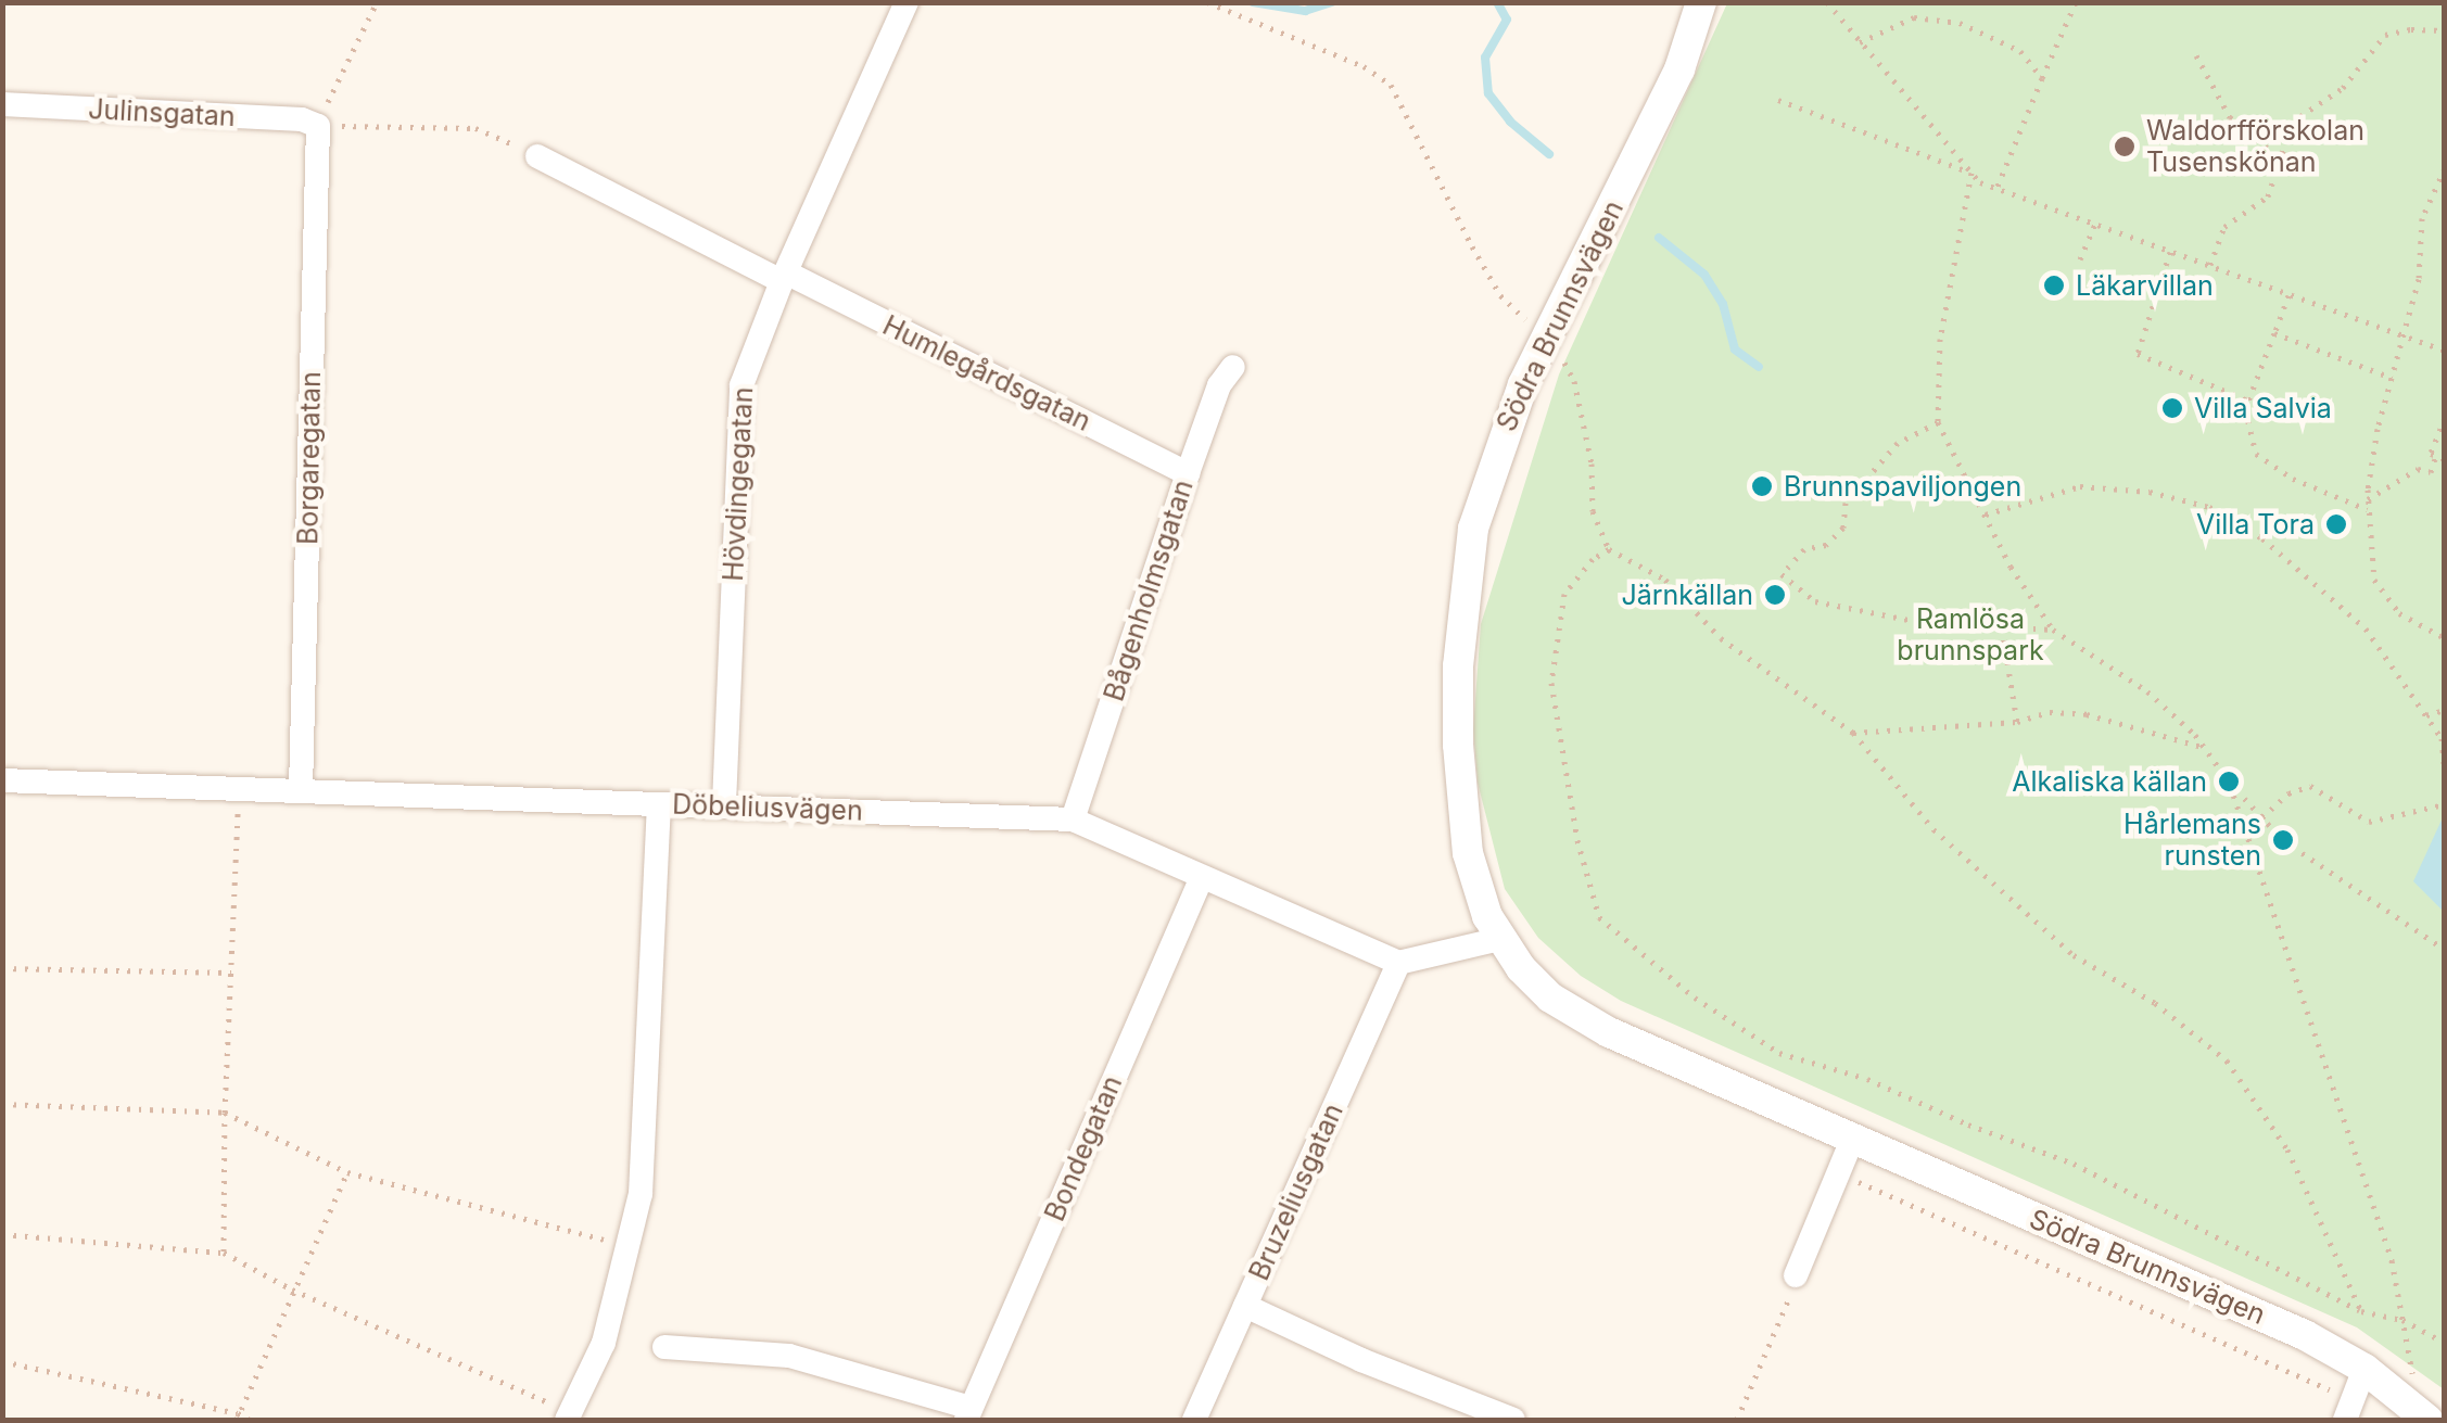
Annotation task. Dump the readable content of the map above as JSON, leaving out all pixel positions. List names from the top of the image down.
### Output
{
  "streets": {
    "street": [
      "Julinsgatan",
      "Södra Brunnsvägen",
      "Humlegårdsgatan",
      "Borgaregatan",
      "Hövdingegatan",
      "Bågenholmsgatan",
      "Döbeliusvägen",
      "Bondegatan",
      "Bruzeliusgatan"
    ]
  },
  "crossings": [
    ["Julinsgatan", "Borgaregatan"],
    ["Humlegårdsgatan", "Hövdingegatan"],
    ["Humlegårdsgatan", "Bågenholmsgatan"],
    ["Borgaregatan", "Döbeliusvägen"],
    ["Hövdingegatan", "Döbeliusvägen"],
    ["Bågenholmsgatan", "Döbeliusvägen"],
    ["Döbeliusvägen", "Bondegatan"],
    ["Döbeliusvägen", "Bruzeliusgatan"]
  ],
  "parks": ["Ramlösa brunnspark"],
  "places": [
    "Waldorfförskolan Tusenskönan",
    "Läkarvillan",
    "Villa Salvia",
    "Brunnspaviljongen",
    "Villa Tora",
    "Järnkällan",
    "Alkaliska källan",
    "Hårlemans runsten"
  ]
}
